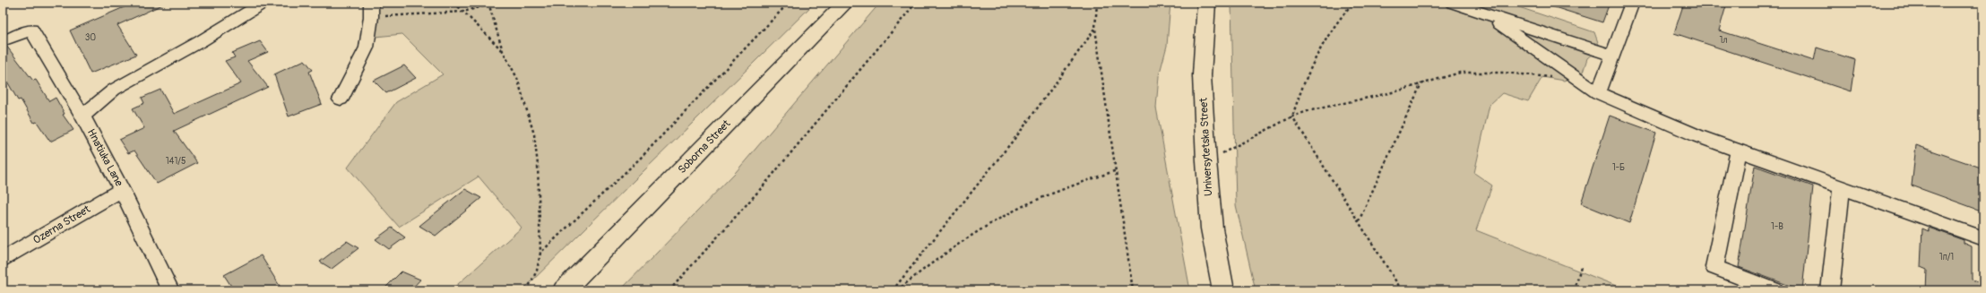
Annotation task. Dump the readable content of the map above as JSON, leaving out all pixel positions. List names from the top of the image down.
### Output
{
  "streets": {
    "main road": ["Soborna Street", "Universytetska Street"],
    "street": ["Hnatiuka Lane", "Ozerna Street"]
  },
  "crossings": [
    ["Hnatiuka Lane", "Ozerna Street"]
  ],
  "house_numbers": [
    "30",
    "1л",
    "141/5",
    "1-Б",
    "1-В",
    "1п/1"
  ]
}
